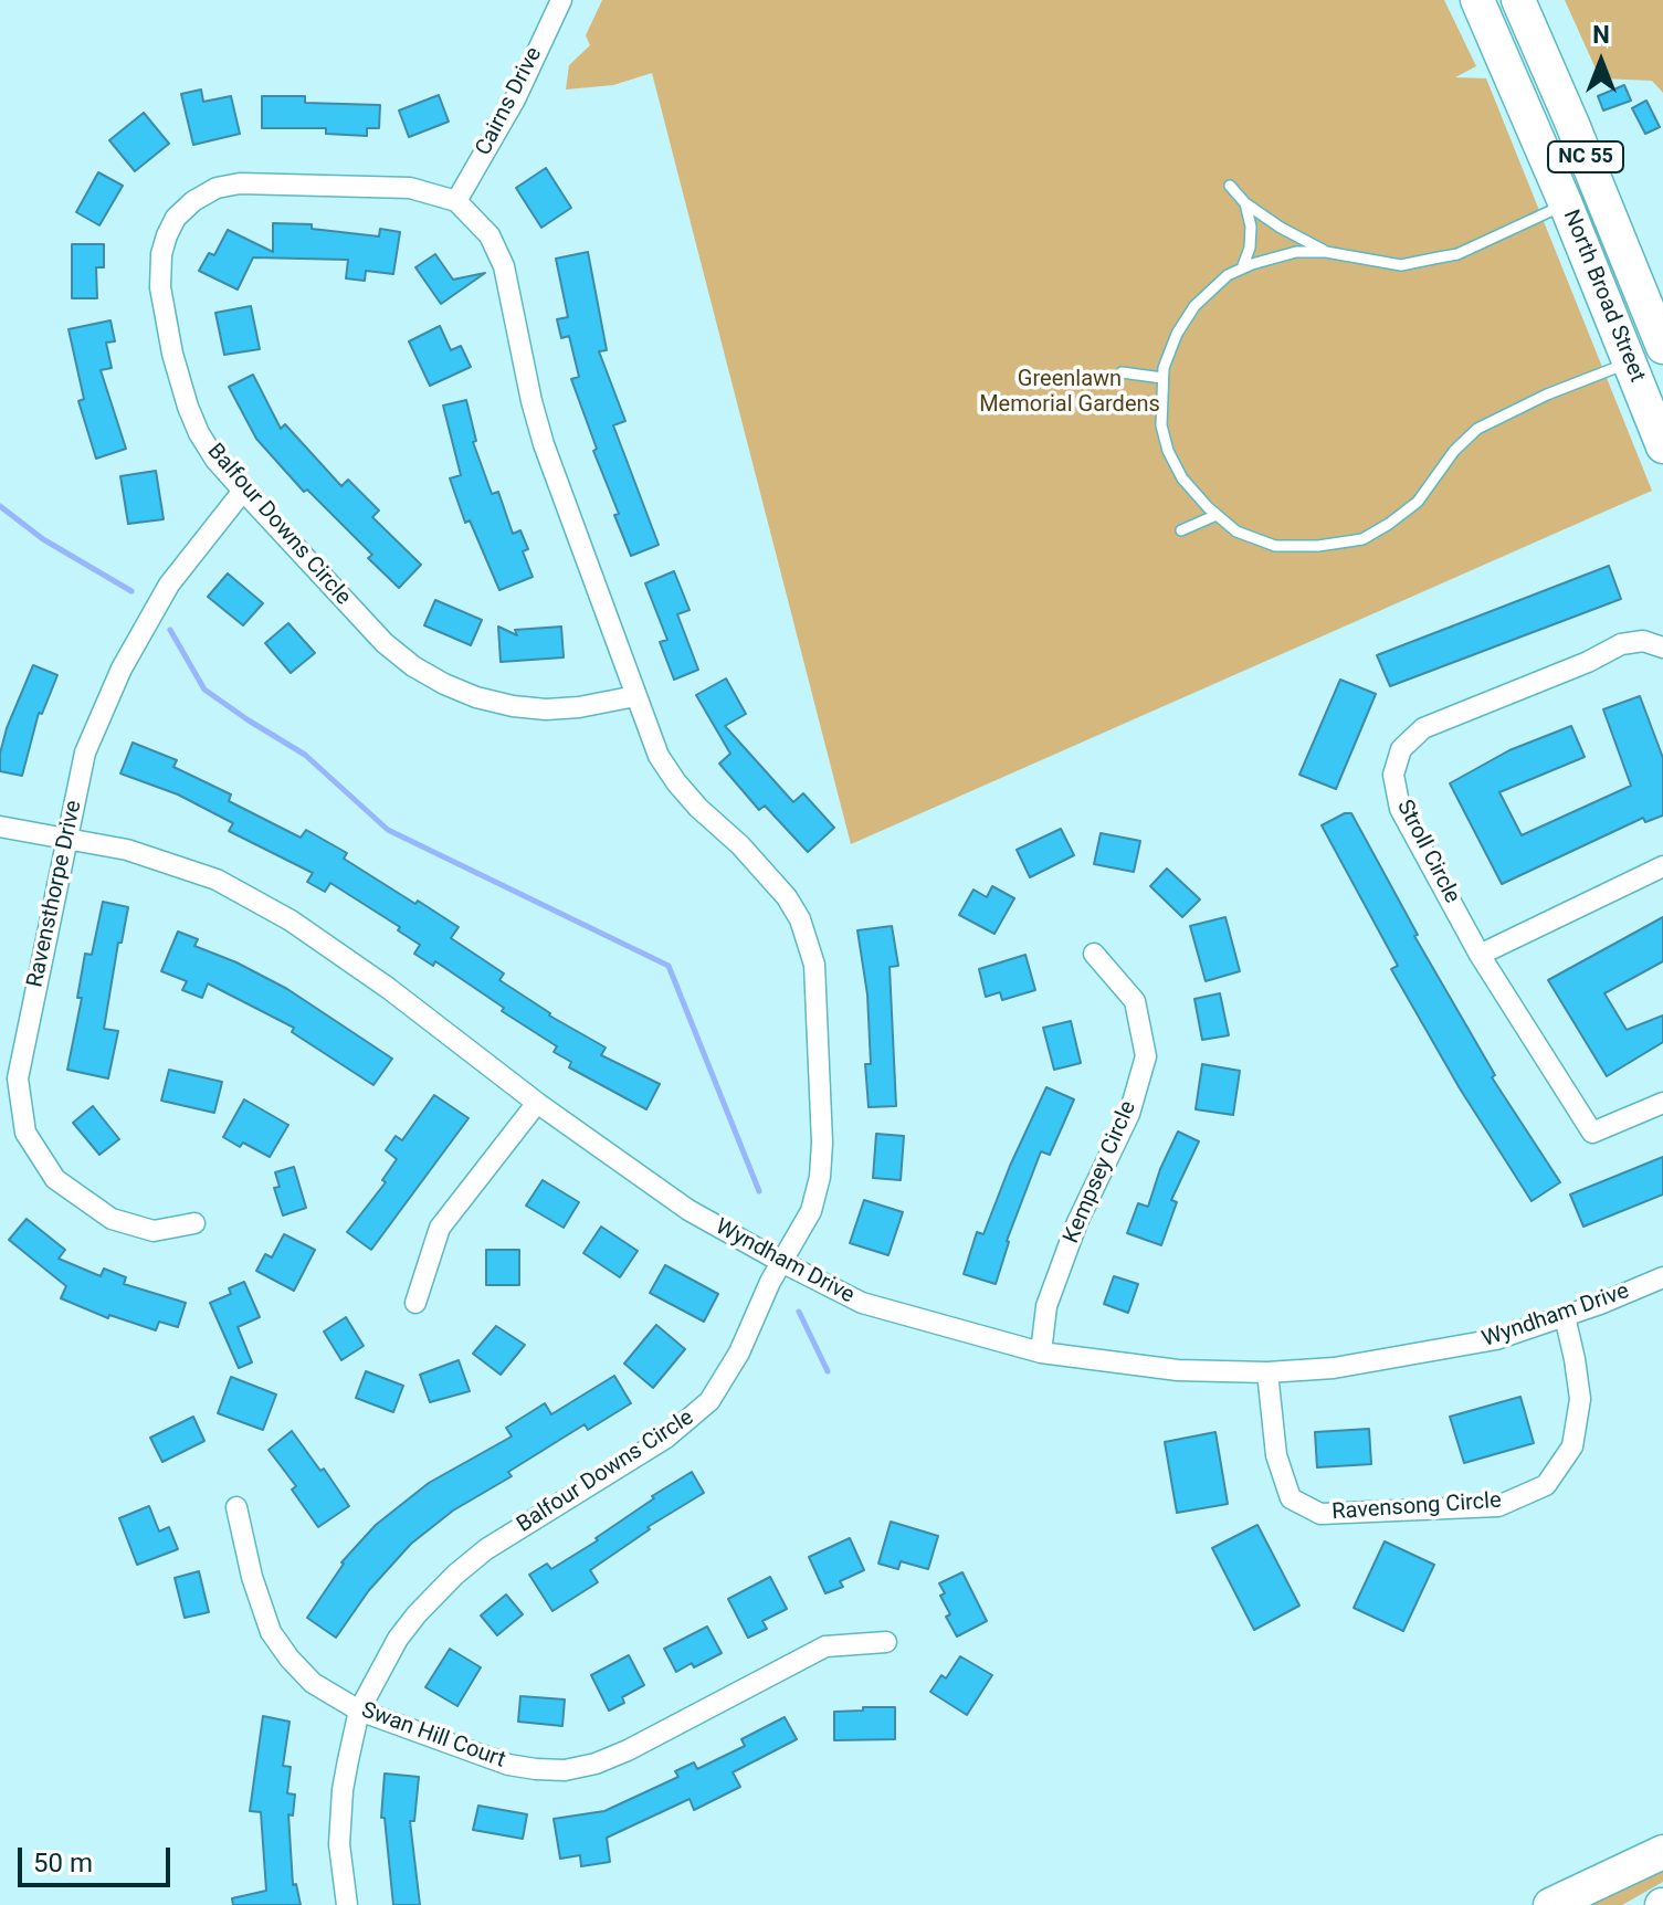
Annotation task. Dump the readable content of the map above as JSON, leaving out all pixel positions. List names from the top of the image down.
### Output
{
  "streets": {
    "highway": ["NC 55", "North Broad Street"],
    "street": [
      "Cairns Drive",
      "Balfour Downs Circle",
      "Stroll Circle",
      "Ravensthorpe Drive",
      "Kempsey Circle",
      "Wyndham Drive",
      "Ravensong Circle",
      "Swan Hill Court"
    ]
  },
  "crossings": [
    ["Cairns Drive", "Balfour Downs Circle"],
    ["Balfour Downs Circle", "Ravensthorpe Drive"],
    ["Balfour Downs Circle", "Wyndham Drive"],
    ["Balfour Downs Circle", "Swan Hill Court"],
    ["Ravensthorpe Drive", "Wyndham Drive"],
    ["Kempsey Circle", "Wyndham Drive"],
    ["Wyndham Drive", "Ravensong Circle"]
  ],
  "parks": ["Greenlawn Memorial Gardens"],
  "scale_bar": "50 m",
  "north": "top"
}
